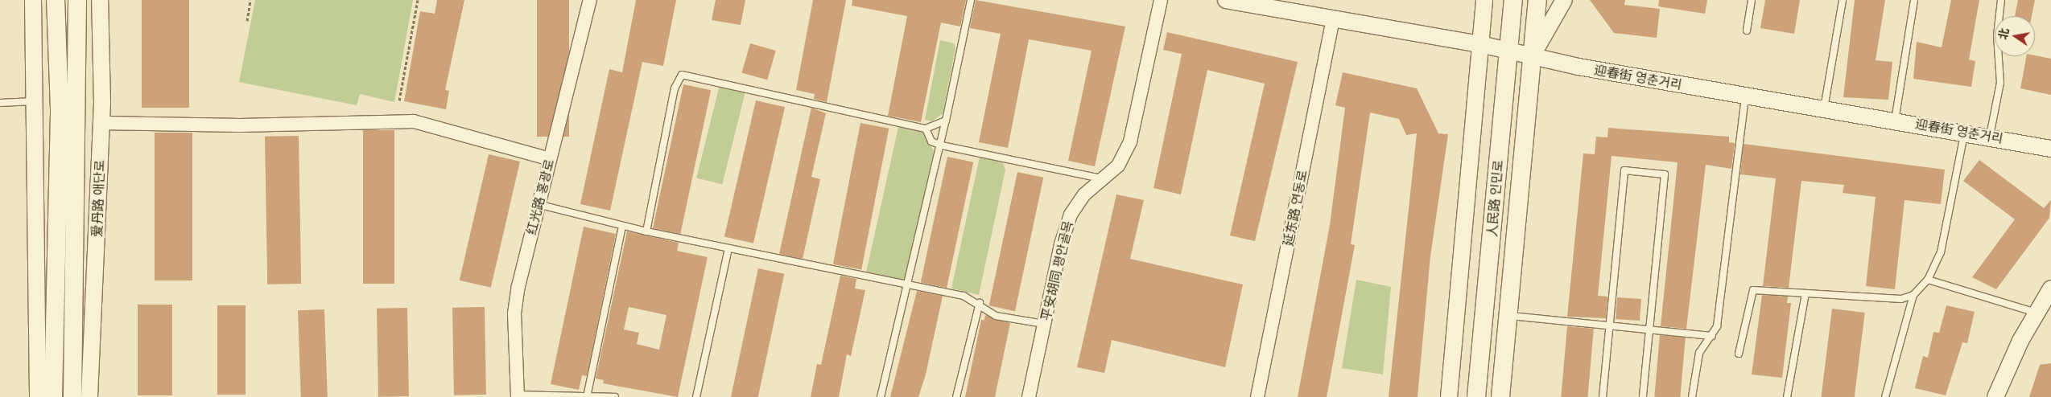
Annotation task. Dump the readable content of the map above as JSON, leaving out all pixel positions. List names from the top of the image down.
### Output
{
  "streets": {
    "main road": ["爱丹路 애단로", "人民路 인민로"],
    "street": [
      "迎春街 영춘거리",
      "红光路 홍광로",
      "延东路 연동로",
      "平安胡同 평안골목"
    ]
  },
  "crossings": [
    ["迎春街 영춘거리", "人民路 인민로"],
    ["迎春街 영춘거리", "延东路 연동로"]
  ],
  "north": "left"
}
